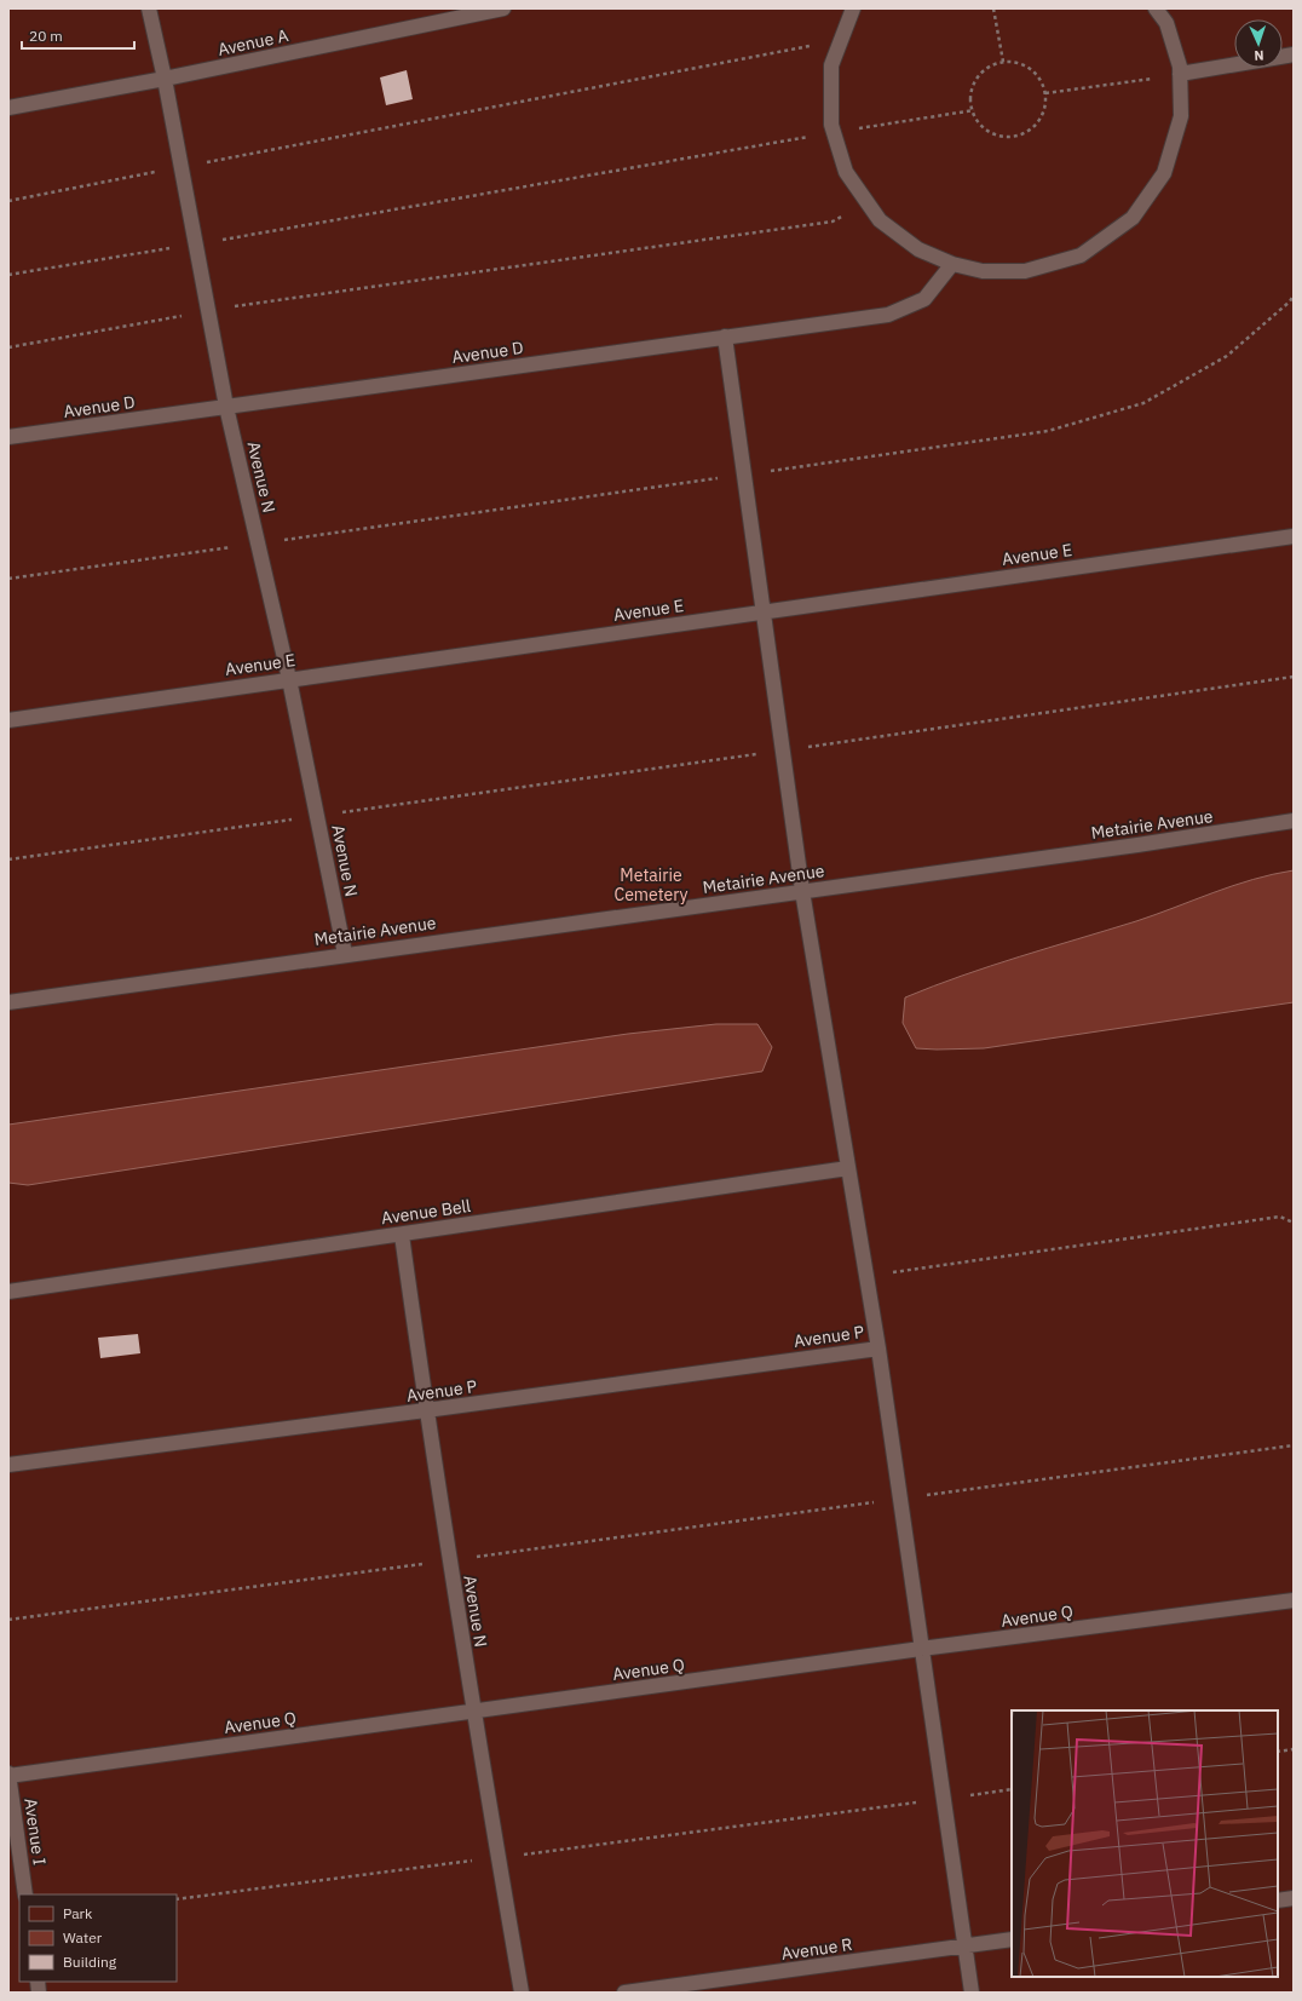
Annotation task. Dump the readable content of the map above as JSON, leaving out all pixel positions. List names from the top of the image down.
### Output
{
  "streets": {
    "lane": [
      "Avenue A",
      "Avenue D",
      "Avenue N",
      "Avenue E",
      "Metairie Avenue",
      "Avenue Bell",
      "Avenue P",
      "Avenue Q",
      "Avenue I",
      "Avenue R"
    ]
  },
  "crossings": [
    ["Avenue A", "Avenue N"],
    ["Avenue D", "Avenue N"],
    ["Avenue N", "Avenue E"],
    ["Avenue N", "Metairie Avenue"],
    ["Avenue N", "Avenue Bell"],
    ["Avenue N", "Avenue P"],
    ["Avenue N", "Avenue Q"],
    ["Avenue Q", "Avenue I"]
  ],
  "parks": ["Metairie Cemetery"],
  "legend": ["Park", "Water", "Building"],
  "scale_bar": "20 m",
  "north": "bottom"
}
